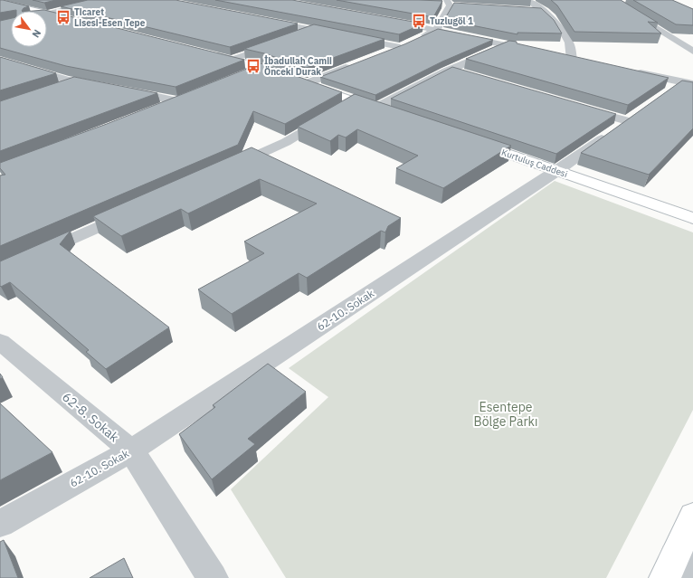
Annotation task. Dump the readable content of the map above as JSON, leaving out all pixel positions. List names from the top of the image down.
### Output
{
  "streets": {
    "street": ["Kurtuluş Caddesi", "62-10. Sokak", "62-8. Sokak"]
  },
  "crossings": [
    ["Kurtuluş Caddesi", "62-10. Sokak"],
    ["62-10. Sokak", "62-8. Sokak"]
  ],
  "parks": ["Esentepe Bölge Parkı"],
  "places": {
    "bus stop": ["Ticaret Lisesi-Esen Tepe", "Tuzlugöl 1", "İbadullah Camii Önceki Durak"]
  },
  "north": "bottom right"
}
